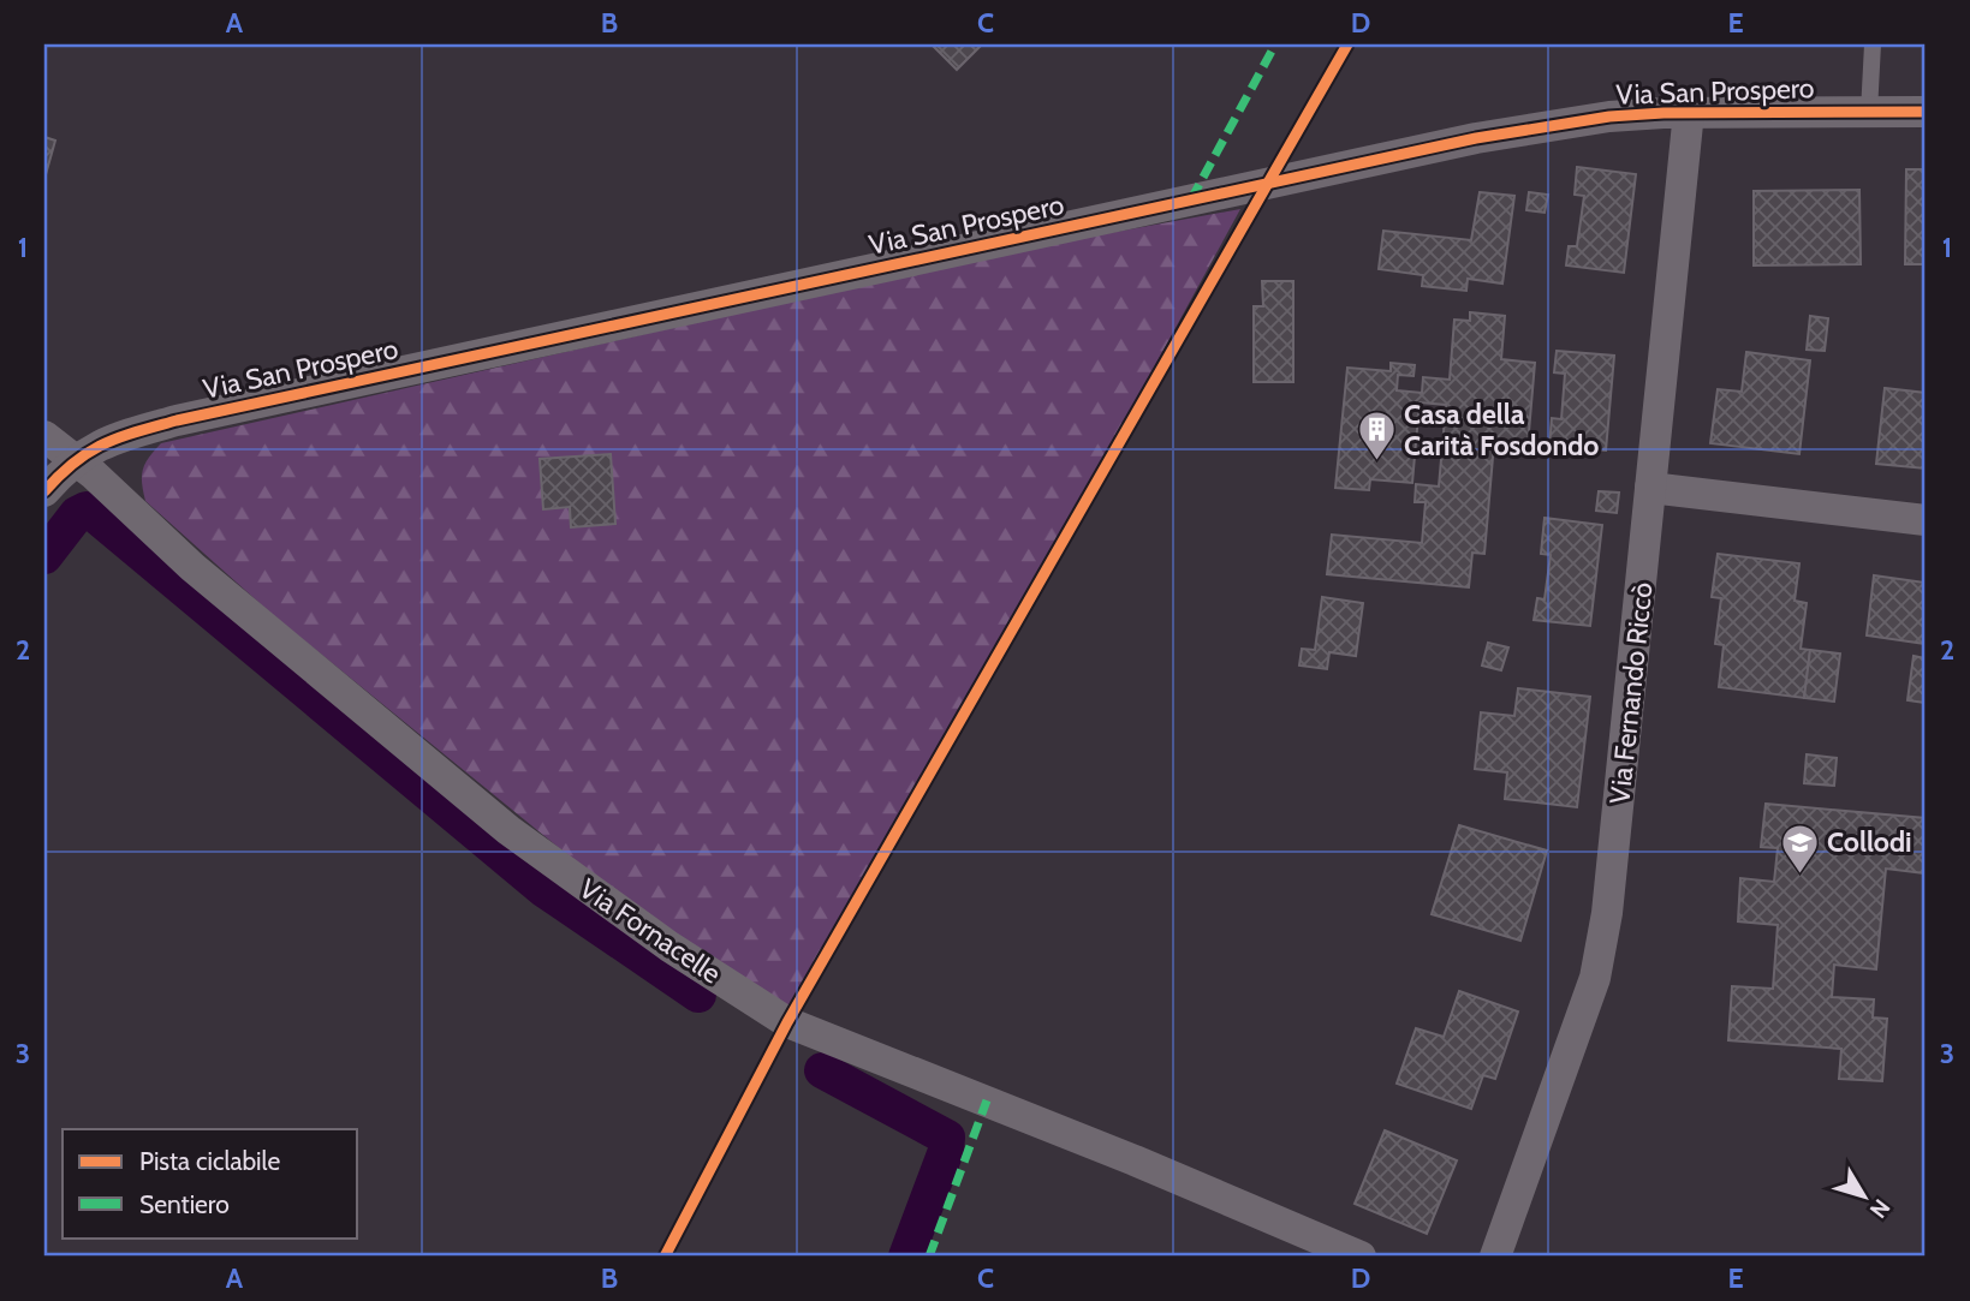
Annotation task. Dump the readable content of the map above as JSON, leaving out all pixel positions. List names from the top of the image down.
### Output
{
  "streets": {
    "street": ["Via San Prospero", "Via Fernando Riccò", "Via Fornacelle"]
  },
  "crossings": [
    ["Via San Prospero", "Via Fernando Riccò"],
    ["Via San Prospero", "Via Fornacelle"]
  ],
  "places": {
    "building": ["Casa della Carità Fosdondo"],
    "school or university": ["Collodi"]
  },
  "legend": ["Pista ciclabile", "Sentiero"],
  "north": "bottom right",
  "grid": {
    "columns": [
      "A",
      "B",
      "C",
      "D",
      "E"
    ],
    "rows": ["1", "2", "3"]
  }
}
